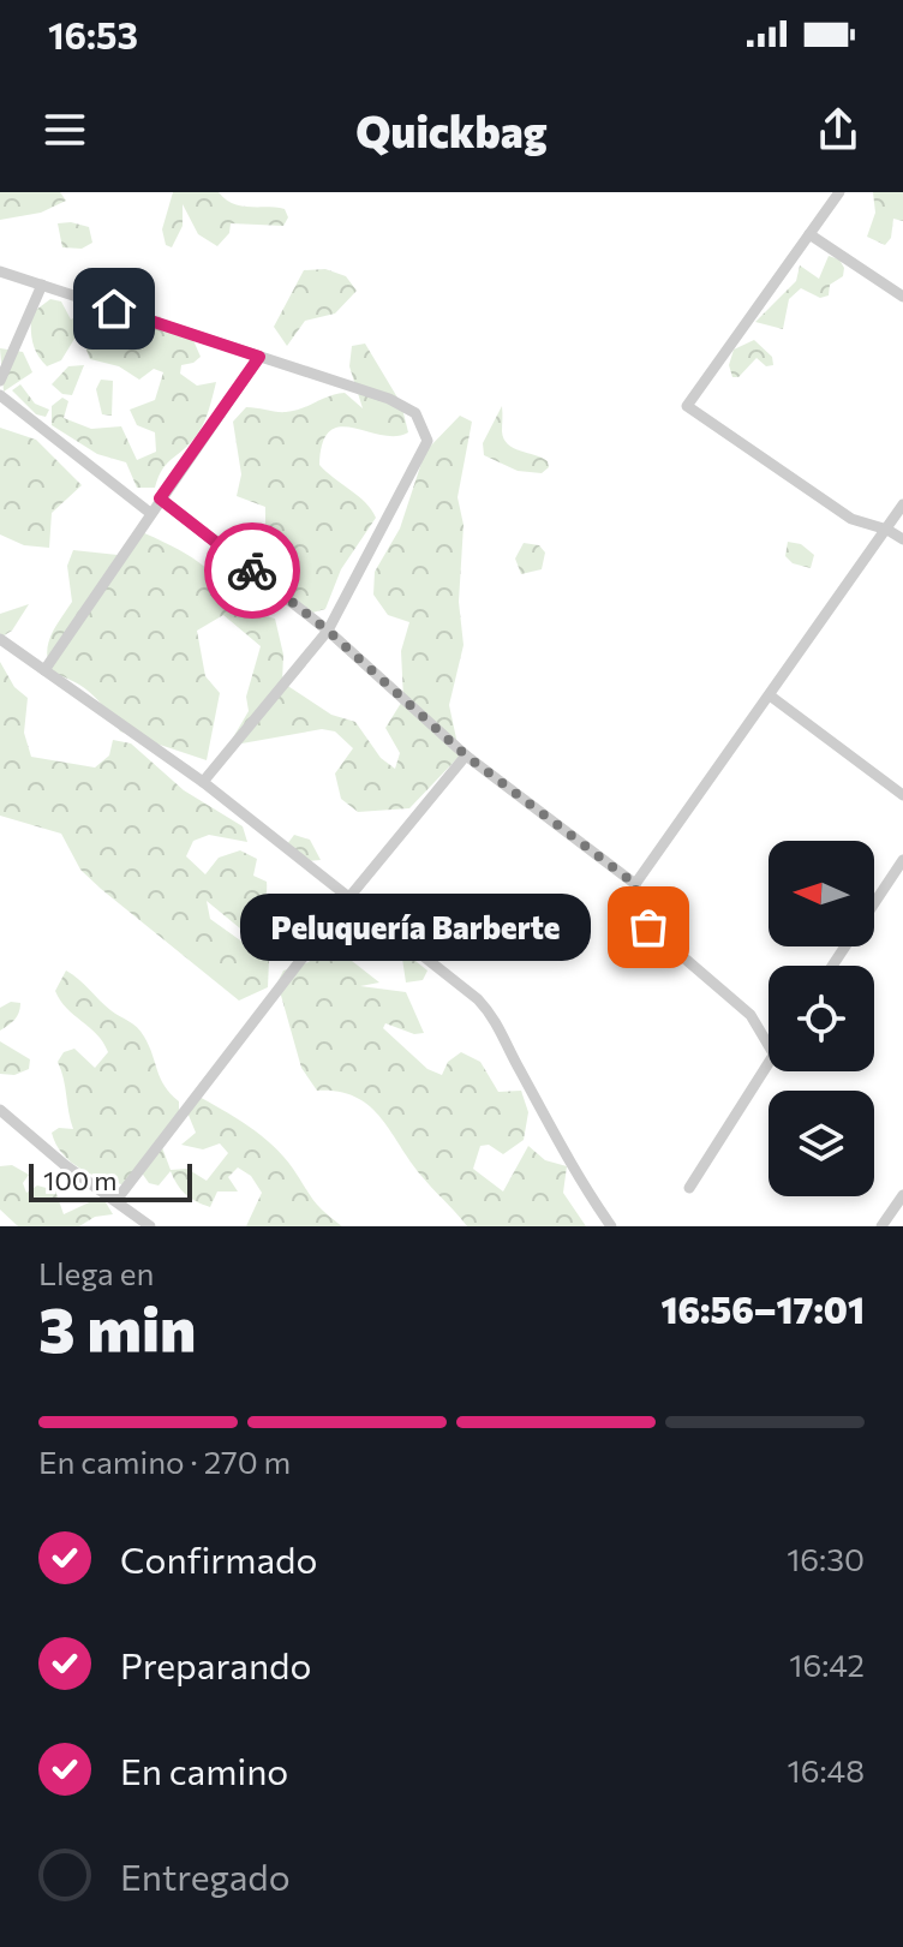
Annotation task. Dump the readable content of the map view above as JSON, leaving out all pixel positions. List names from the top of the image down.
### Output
{
  "places": ["Peluquería Barberte"],
  "scale_bar": "100 m",
  "north": "left",
  "page": {
    "status": "16:53",
    "header": "Quickbag",
    "bubble": "Peluquería Barberte",
    "scale": "100 m",
    "heading": ["3 min", "Llega en", "16:56–17:01"],
    "bar": "En camino · 270 m",
    "list": [
      ["Confirmado", "16:30"],
      ["Preparando", "16:42"],
      ["En camino", "16:48"],
      "Entregado"
    ]
  }
}
